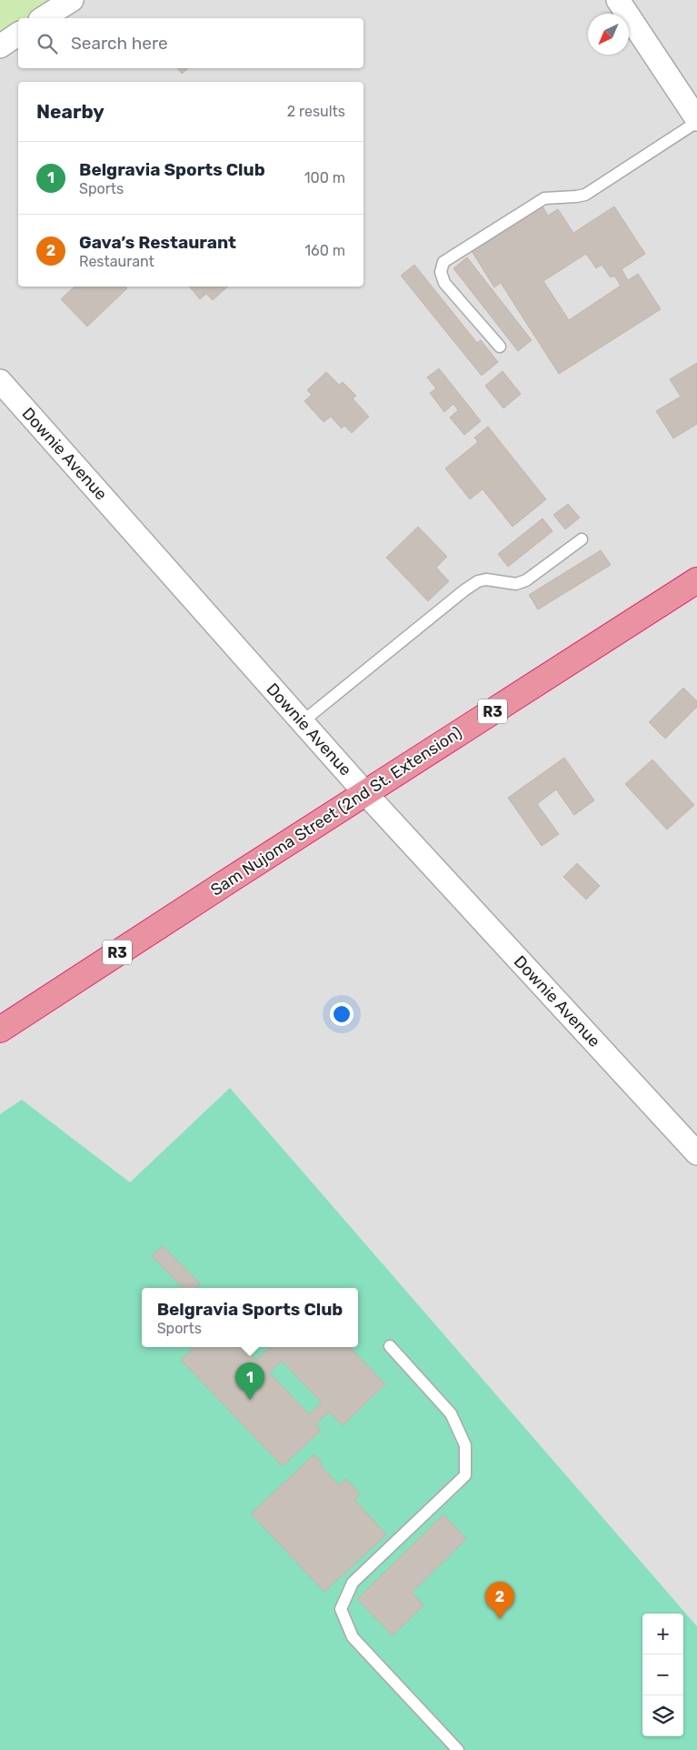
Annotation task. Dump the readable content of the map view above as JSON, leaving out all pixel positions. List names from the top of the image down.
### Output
{
  "streets": {
    "highway": ["R3", "Sam Nujoma Street (2nd St. Extension)"],
    "street": ["Downie Avenue"]
  },
  "crossings": [
    ["Downie Avenue", "Sam Nujoma Street (2nd St. Extension)"]
  ],
  "north": "bottom left",
  "page": {
    "search": "Search here",
    "heading": ["Nearby", "2 results"],
    "list": [
      {
        "mark": "1",
        "name": "Belgravia Sports Club",
        "note": "Sports",
        "value": "100 m"
      },
      {
        "mark": "2",
        "name": "Gava’s Restaurant",
        "note": "Restaurant",
        "value": "160 m"
      }
    ],
    "popup": ["Belgravia Sports Club", "Sports"],
    "pins": ["1", "2"],
    "map_buttons": ["+", "−"]
  }
}
